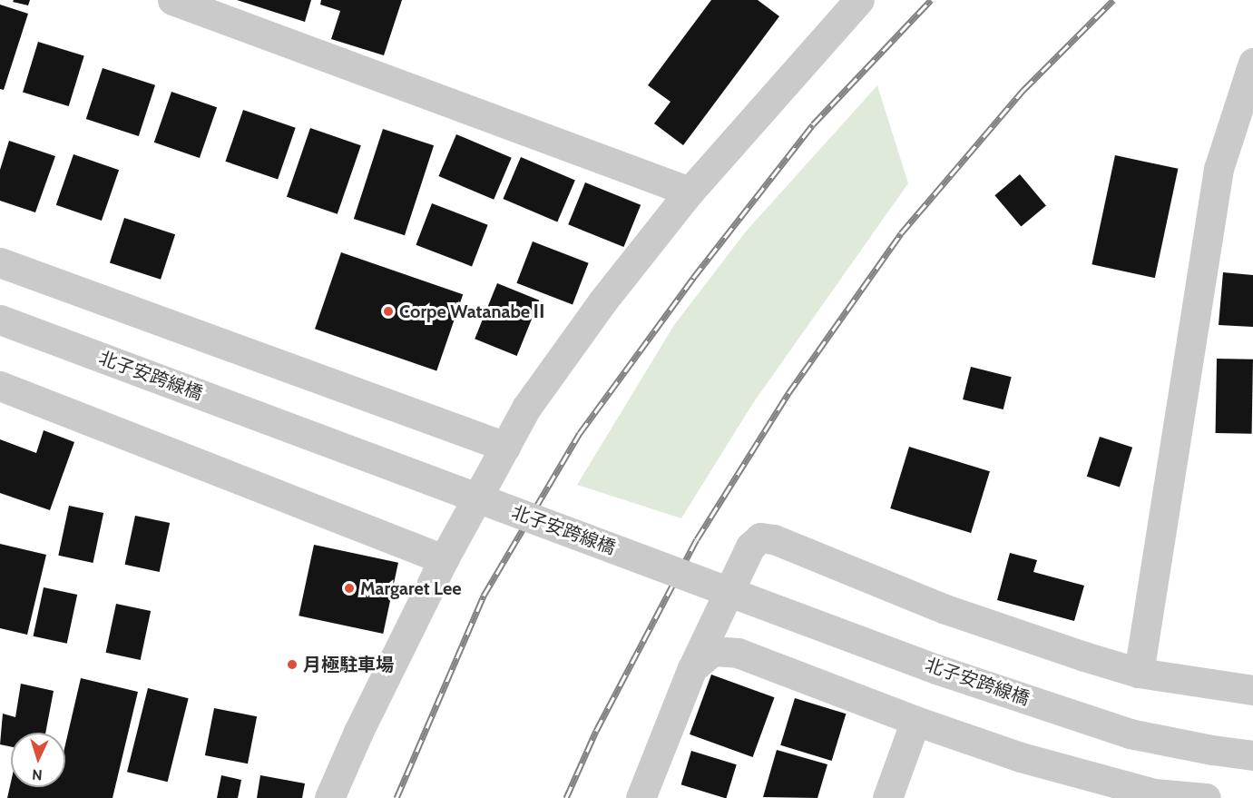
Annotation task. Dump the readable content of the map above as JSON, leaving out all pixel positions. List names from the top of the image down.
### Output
{
  "streets": {
    "street": ["北子安跨線橋"]
  },
  "places": ["Corpe WatanabeⅡ", "Margaret Lee", "月極駐車場"],
  "north": "bottom"
}
